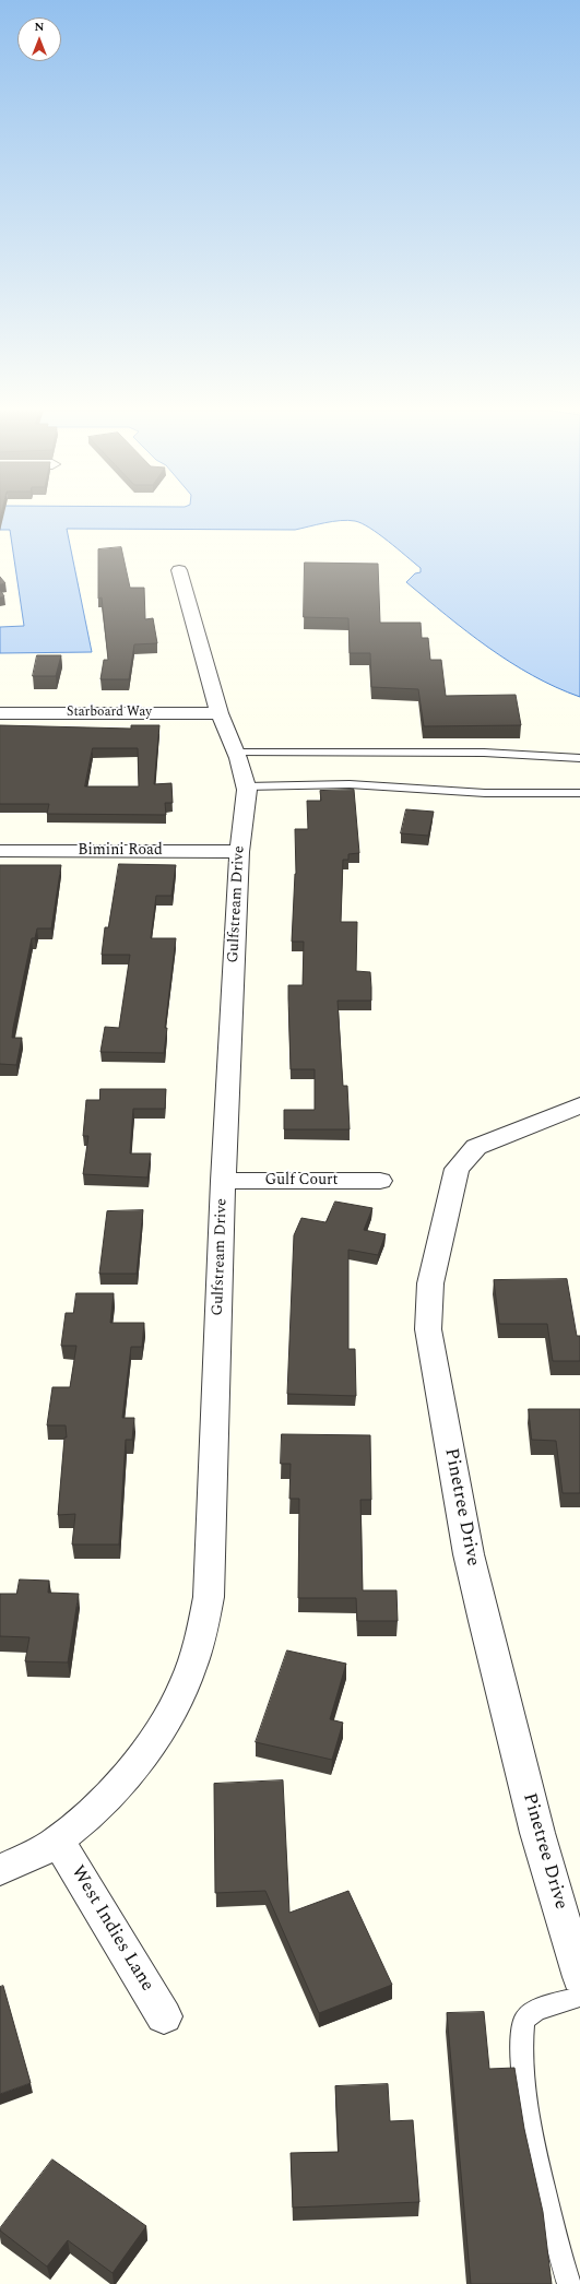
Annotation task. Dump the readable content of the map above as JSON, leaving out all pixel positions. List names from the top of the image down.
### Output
{
  "streets": {
    "street": [
      "Starboard Way",
      "Bimini Road",
      "Gulfstream Drive",
      "Gulf Court",
      "Pinetree Drive",
      "West Indies Lane"
    ]
  },
  "crossings": [
    ["Starboard Way", "Gulfstream Drive"],
    ["Bimini Road", "Gulfstream Drive"],
    ["Gulfstream Drive", "Gulf Court"],
    ["Gulfstream Drive", "West Indies Lane"]
  ],
  "north": "top"
}
